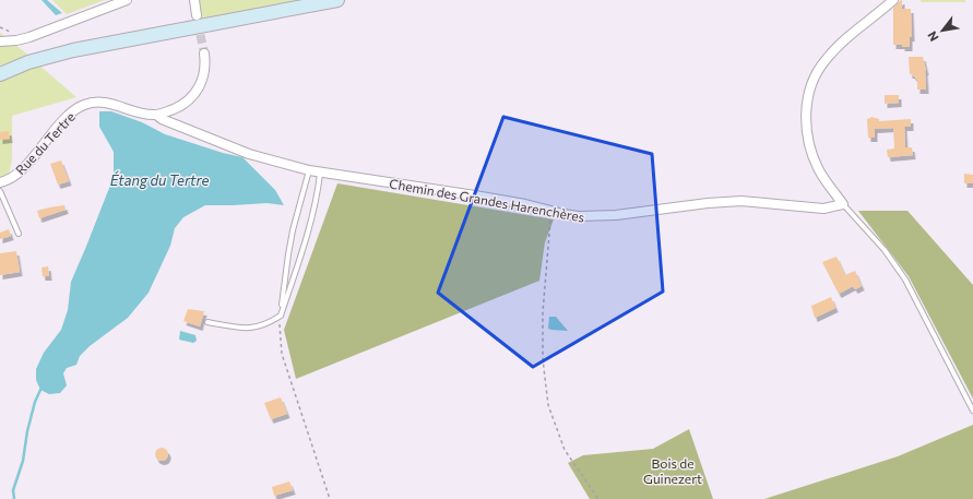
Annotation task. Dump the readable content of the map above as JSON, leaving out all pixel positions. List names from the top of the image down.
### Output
{
  "streets": {
    "street": ["Rue du Tertre", "Chemin des Grandes Harenchères"]
  },
  "crossings": [
    ["Rue du Tertre", "Chemin des Grandes Harenchères"]
  ],
  "water": ["Étang du Tertre"],
  "parks": ["Bois de Guinezert"],
  "north": "bottom left"
}
